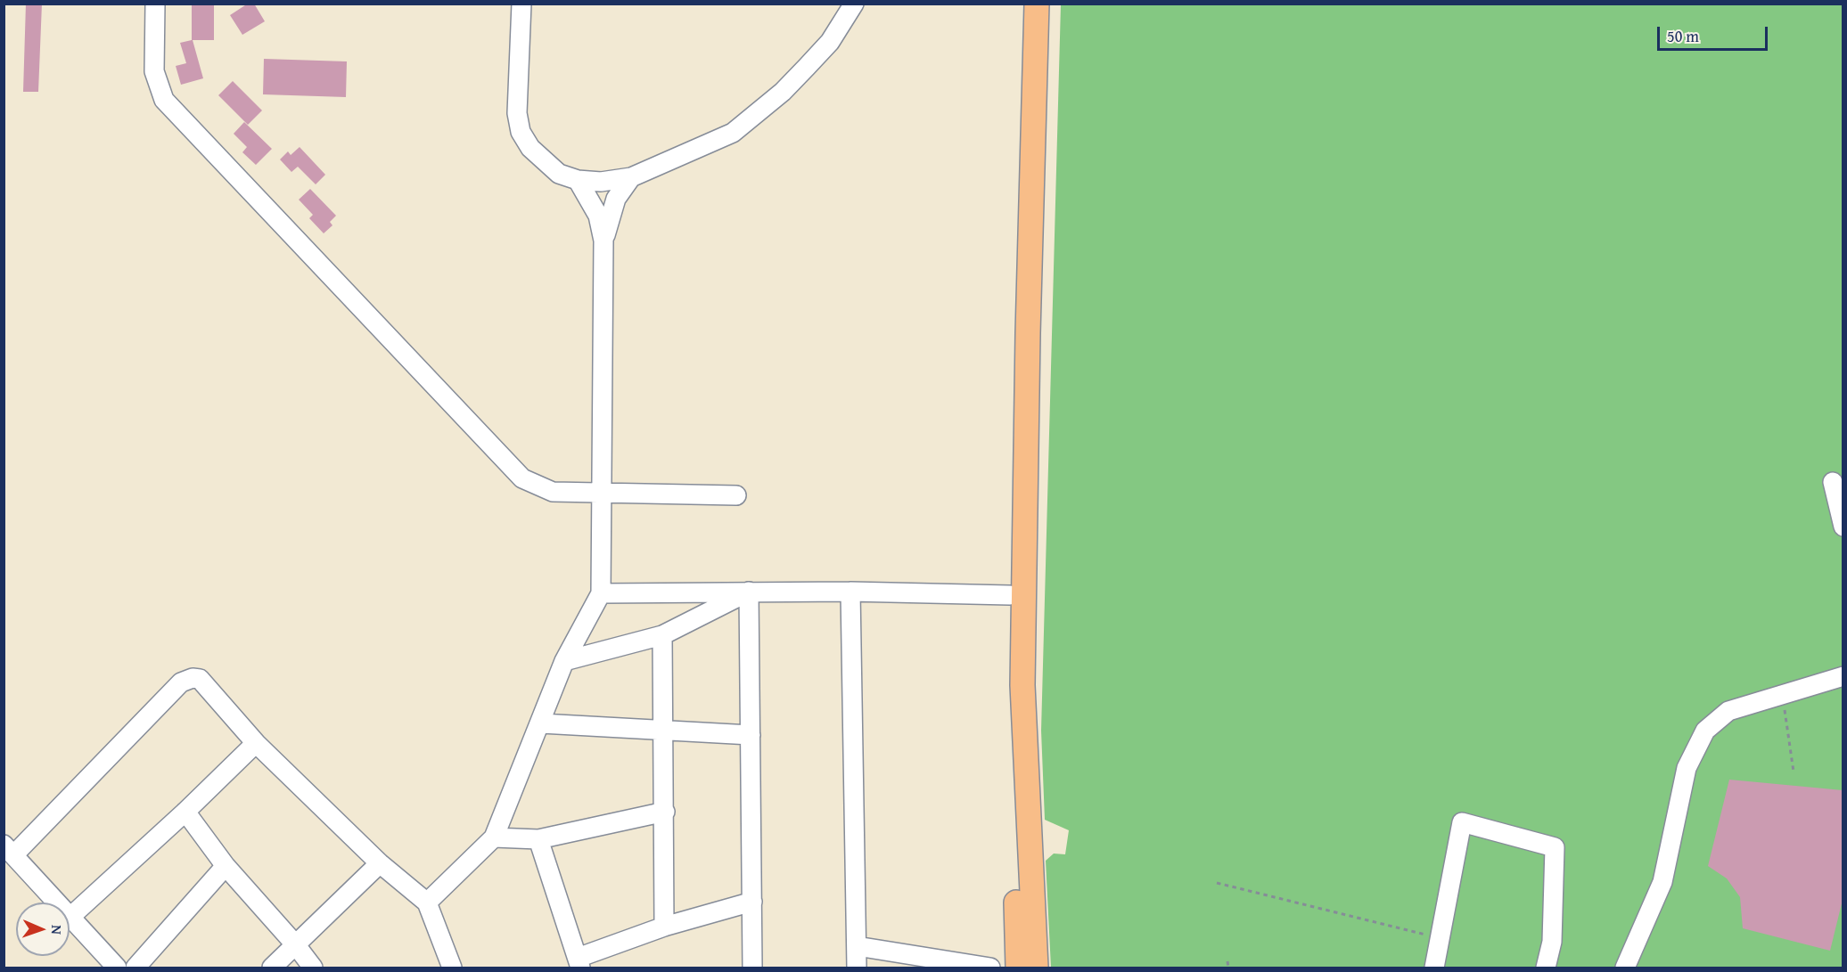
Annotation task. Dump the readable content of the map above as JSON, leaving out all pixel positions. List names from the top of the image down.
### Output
{
  "scale_bar": "50 m",
  "north": "right"
}
